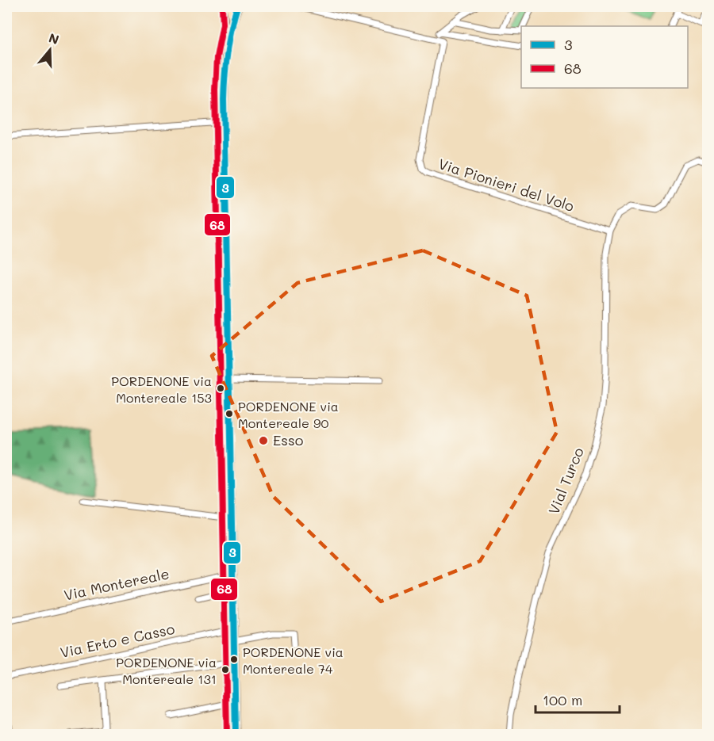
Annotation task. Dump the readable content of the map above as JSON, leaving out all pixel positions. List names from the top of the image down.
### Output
{
  "streets": {
    "street": [
      "Via Pionieri del Volo",
      "Vial Turco",
      "Via Montereale",
      "Via Erto e Casso"
    ]
  },
  "crossings": [
    ["Via Pionieri del Volo", "Vial Turco"]
  ],
  "places": [
    "PORDENONE via Montereale 153",
    "PORDENONE via Montereale 90",
    "Esso",
    "PORDENONE via Montereale 74",
    "PORDENONE via Montereale 131"
  ],
  "lines": ["transit line 3", "transit line 68"],
  "legend": ["3", "68"],
  "scale_bar": "100 m",
  "north": "top"
}
